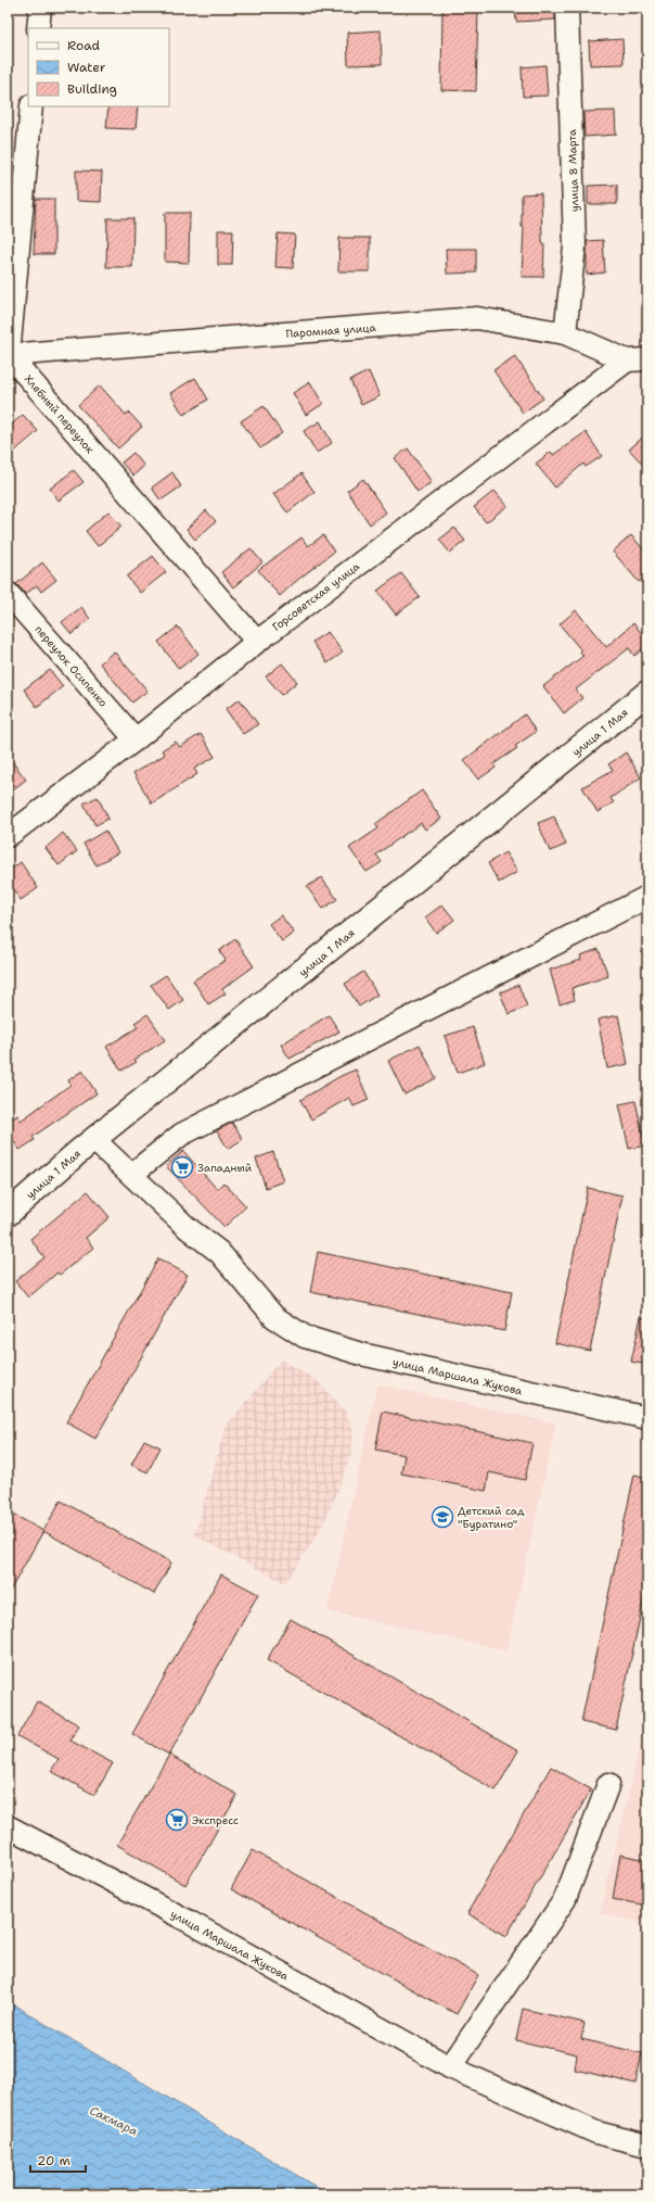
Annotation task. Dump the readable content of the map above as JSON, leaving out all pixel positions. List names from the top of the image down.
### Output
{
  "streets": {
    "main road": ["улица 1 Мая"],
    "street": [
      "улица 8 Марта",
      "Паромная улица",
      "Хлебный переулок",
      "Горсоветская улица",
      "переулок Осипенко",
      "улица Маршала Жукова"
    ]
  },
  "crossings": [
    ["улица 8 Марта", "Паромная улица"],
    ["Паромная улица", "Хлебный переулок"],
    ["Паромная улица", "Горсоветская улица"],
    ["Хлебный переулок", "Горсоветская улица"],
    ["Горсоветская улица", "переулок Осипенко"],
    ["улица 1 Мая", "улица Маршала Жукова"]
  ],
  "water": ["Сакмара"],
  "places": {
    "supermarket": ["Западный", "Экспресс"],
    "school or university": ["Детский сад \"Буратино\""]
  },
  "legend": ["Road", "Water", "Building"],
  "scale_bar": "20 m"
}
